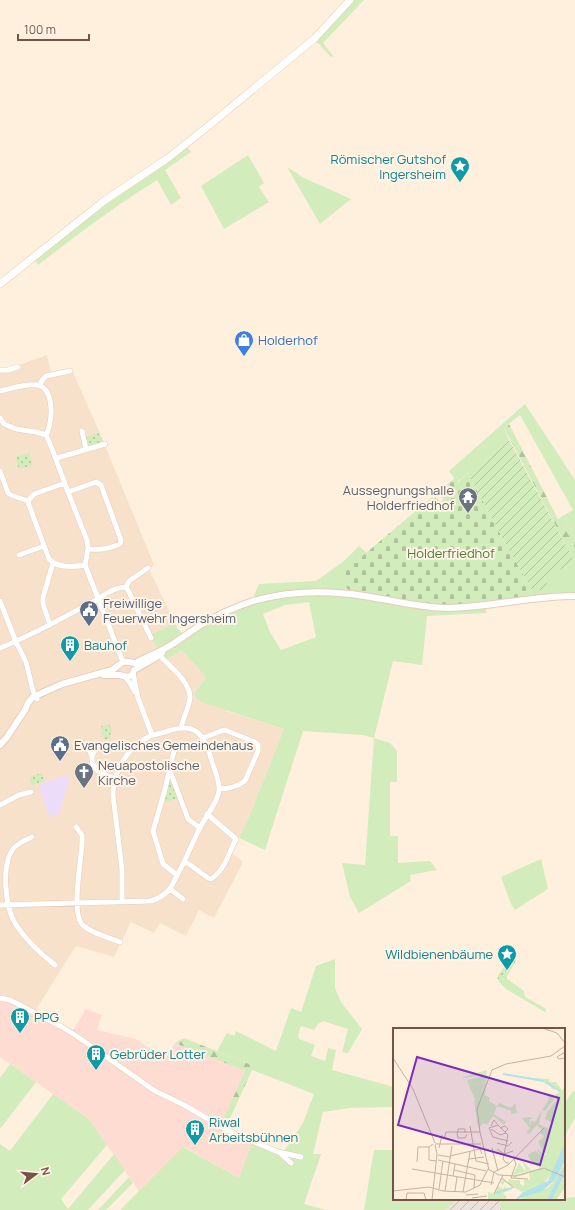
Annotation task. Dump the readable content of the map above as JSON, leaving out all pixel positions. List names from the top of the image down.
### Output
{
  "parks": ["Holderfriedhof"],
  "places": {
    "place": ["Römischer Gutshof Ingersheim", "Wildbienenbäume"],
    "shop": ["Holderhof"],
    "temple": ["Aussegnungshalle Holderfriedhof"],
    "public building": ["Freiwillige Feuerwehr Ingersheim", "Evangelisches Gemeindehaus"],
    "building": [
      "Bauhof",
      "PPG",
      "Gebrüder Lotter",
      "Riwal Arbeitsbühnen"
    ],
    "church": ["Neuapostolische Kirche"]
  },
  "scale_bar": "100 m",
  "north": "right"
}
